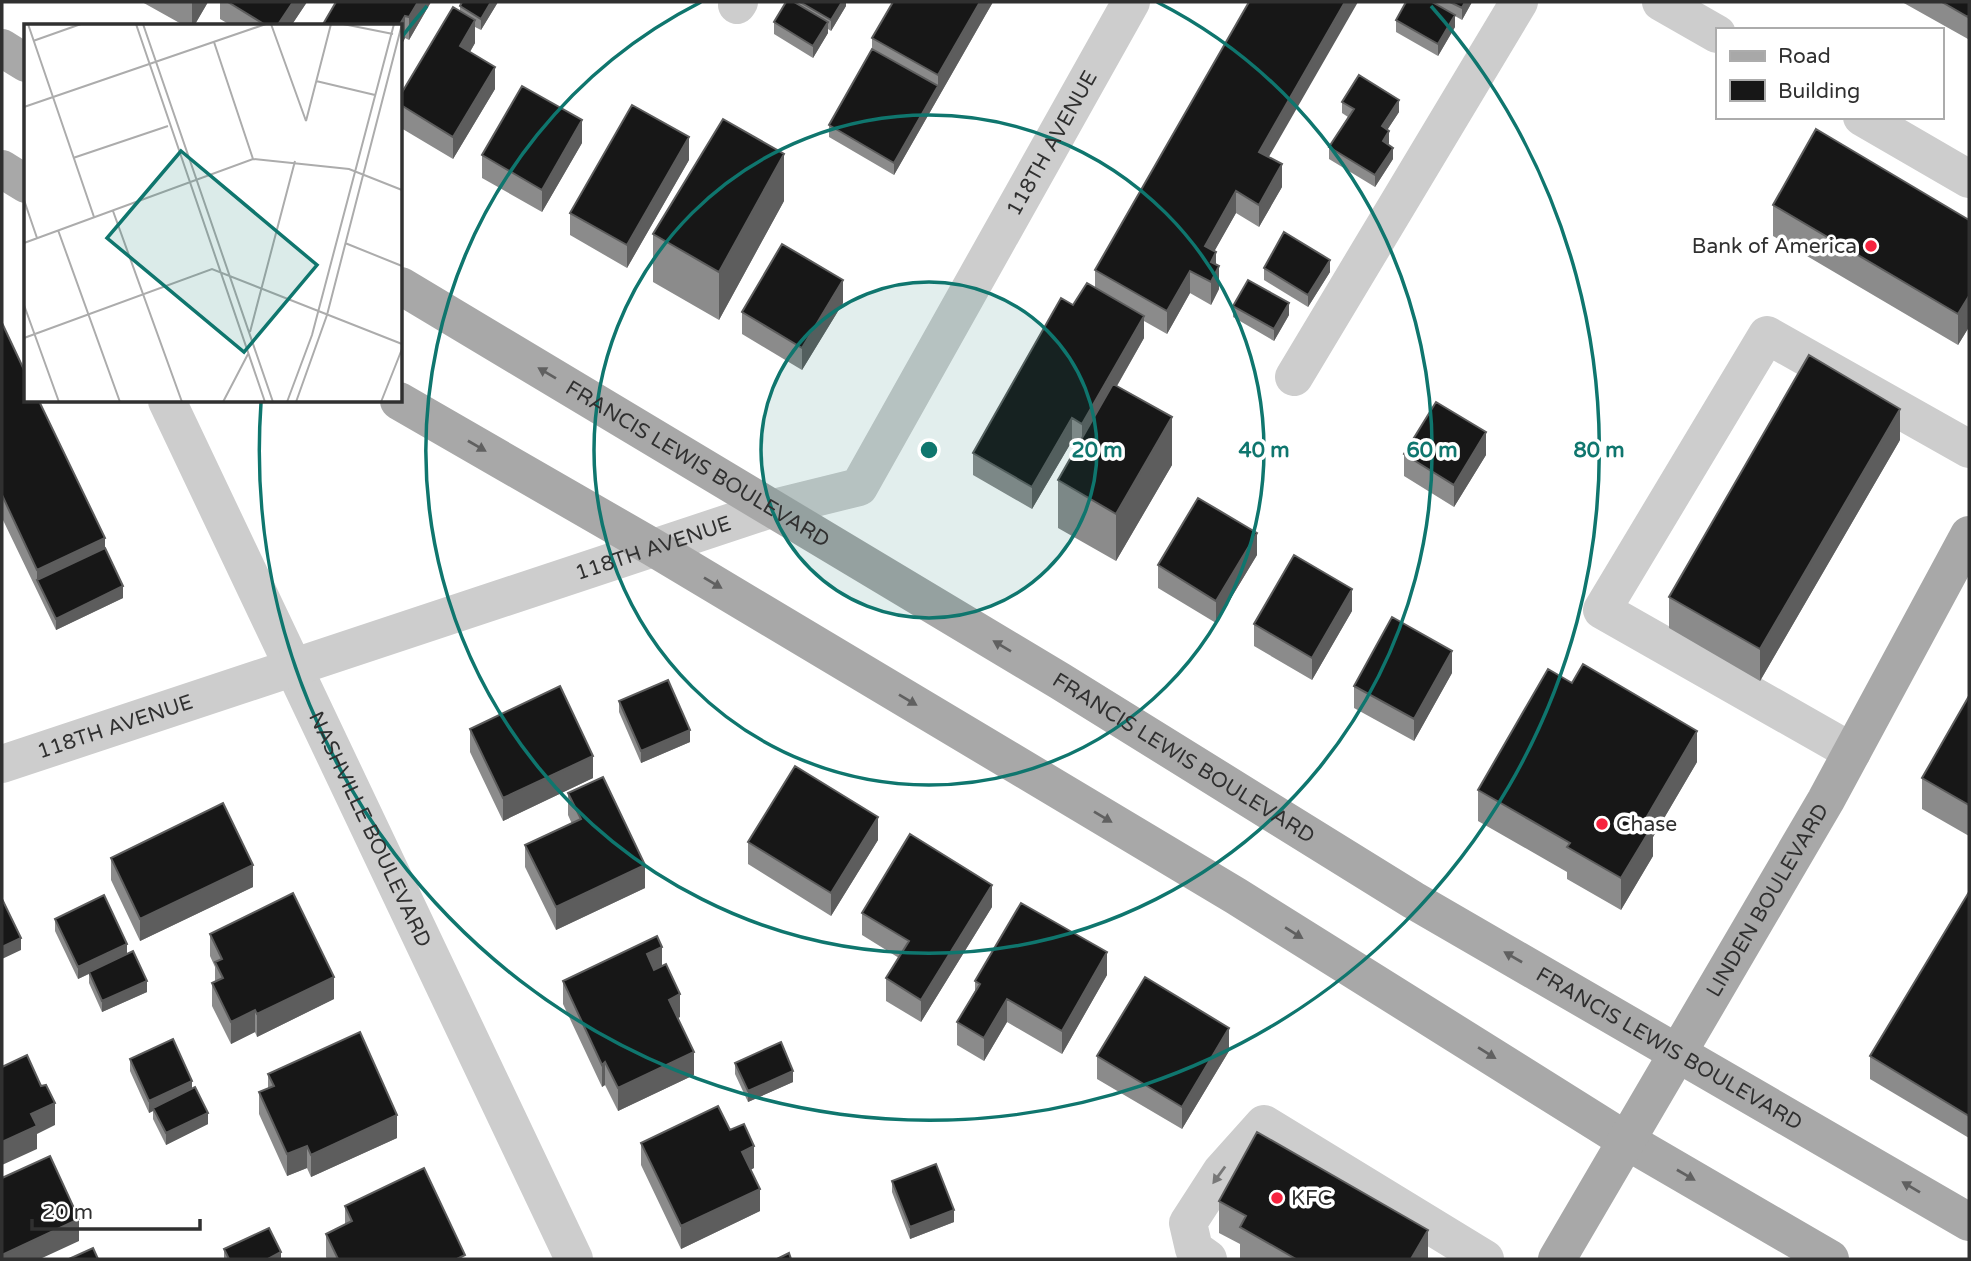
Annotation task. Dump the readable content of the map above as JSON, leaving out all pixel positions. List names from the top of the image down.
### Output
{
  "streets": {
    "main road": ["FRANCIS LEWIS BOULEVARD", "LINDEN BOULEVARD"],
    "street": ["118TH AVENUE", "NASHVILLE BOULEVARD"]
  },
  "crossings": [
    ["118TH AVENUE", "FRANCIS LEWIS BOULEVARD"],
    ["118TH AVENUE", "NASHVILLE BOULEVARD"],
    ["FRANCIS LEWIS BOULEVARD", "LINDEN BOULEVARD"]
  ],
  "places": ["Bank of America", "Chase", "KFC"],
  "legend": ["Road", "Building"],
  "scale_bar": "20 m",
  "rings": [
    "20 m",
    "40 m",
    "60 m",
    "80 m"
  ]
}
